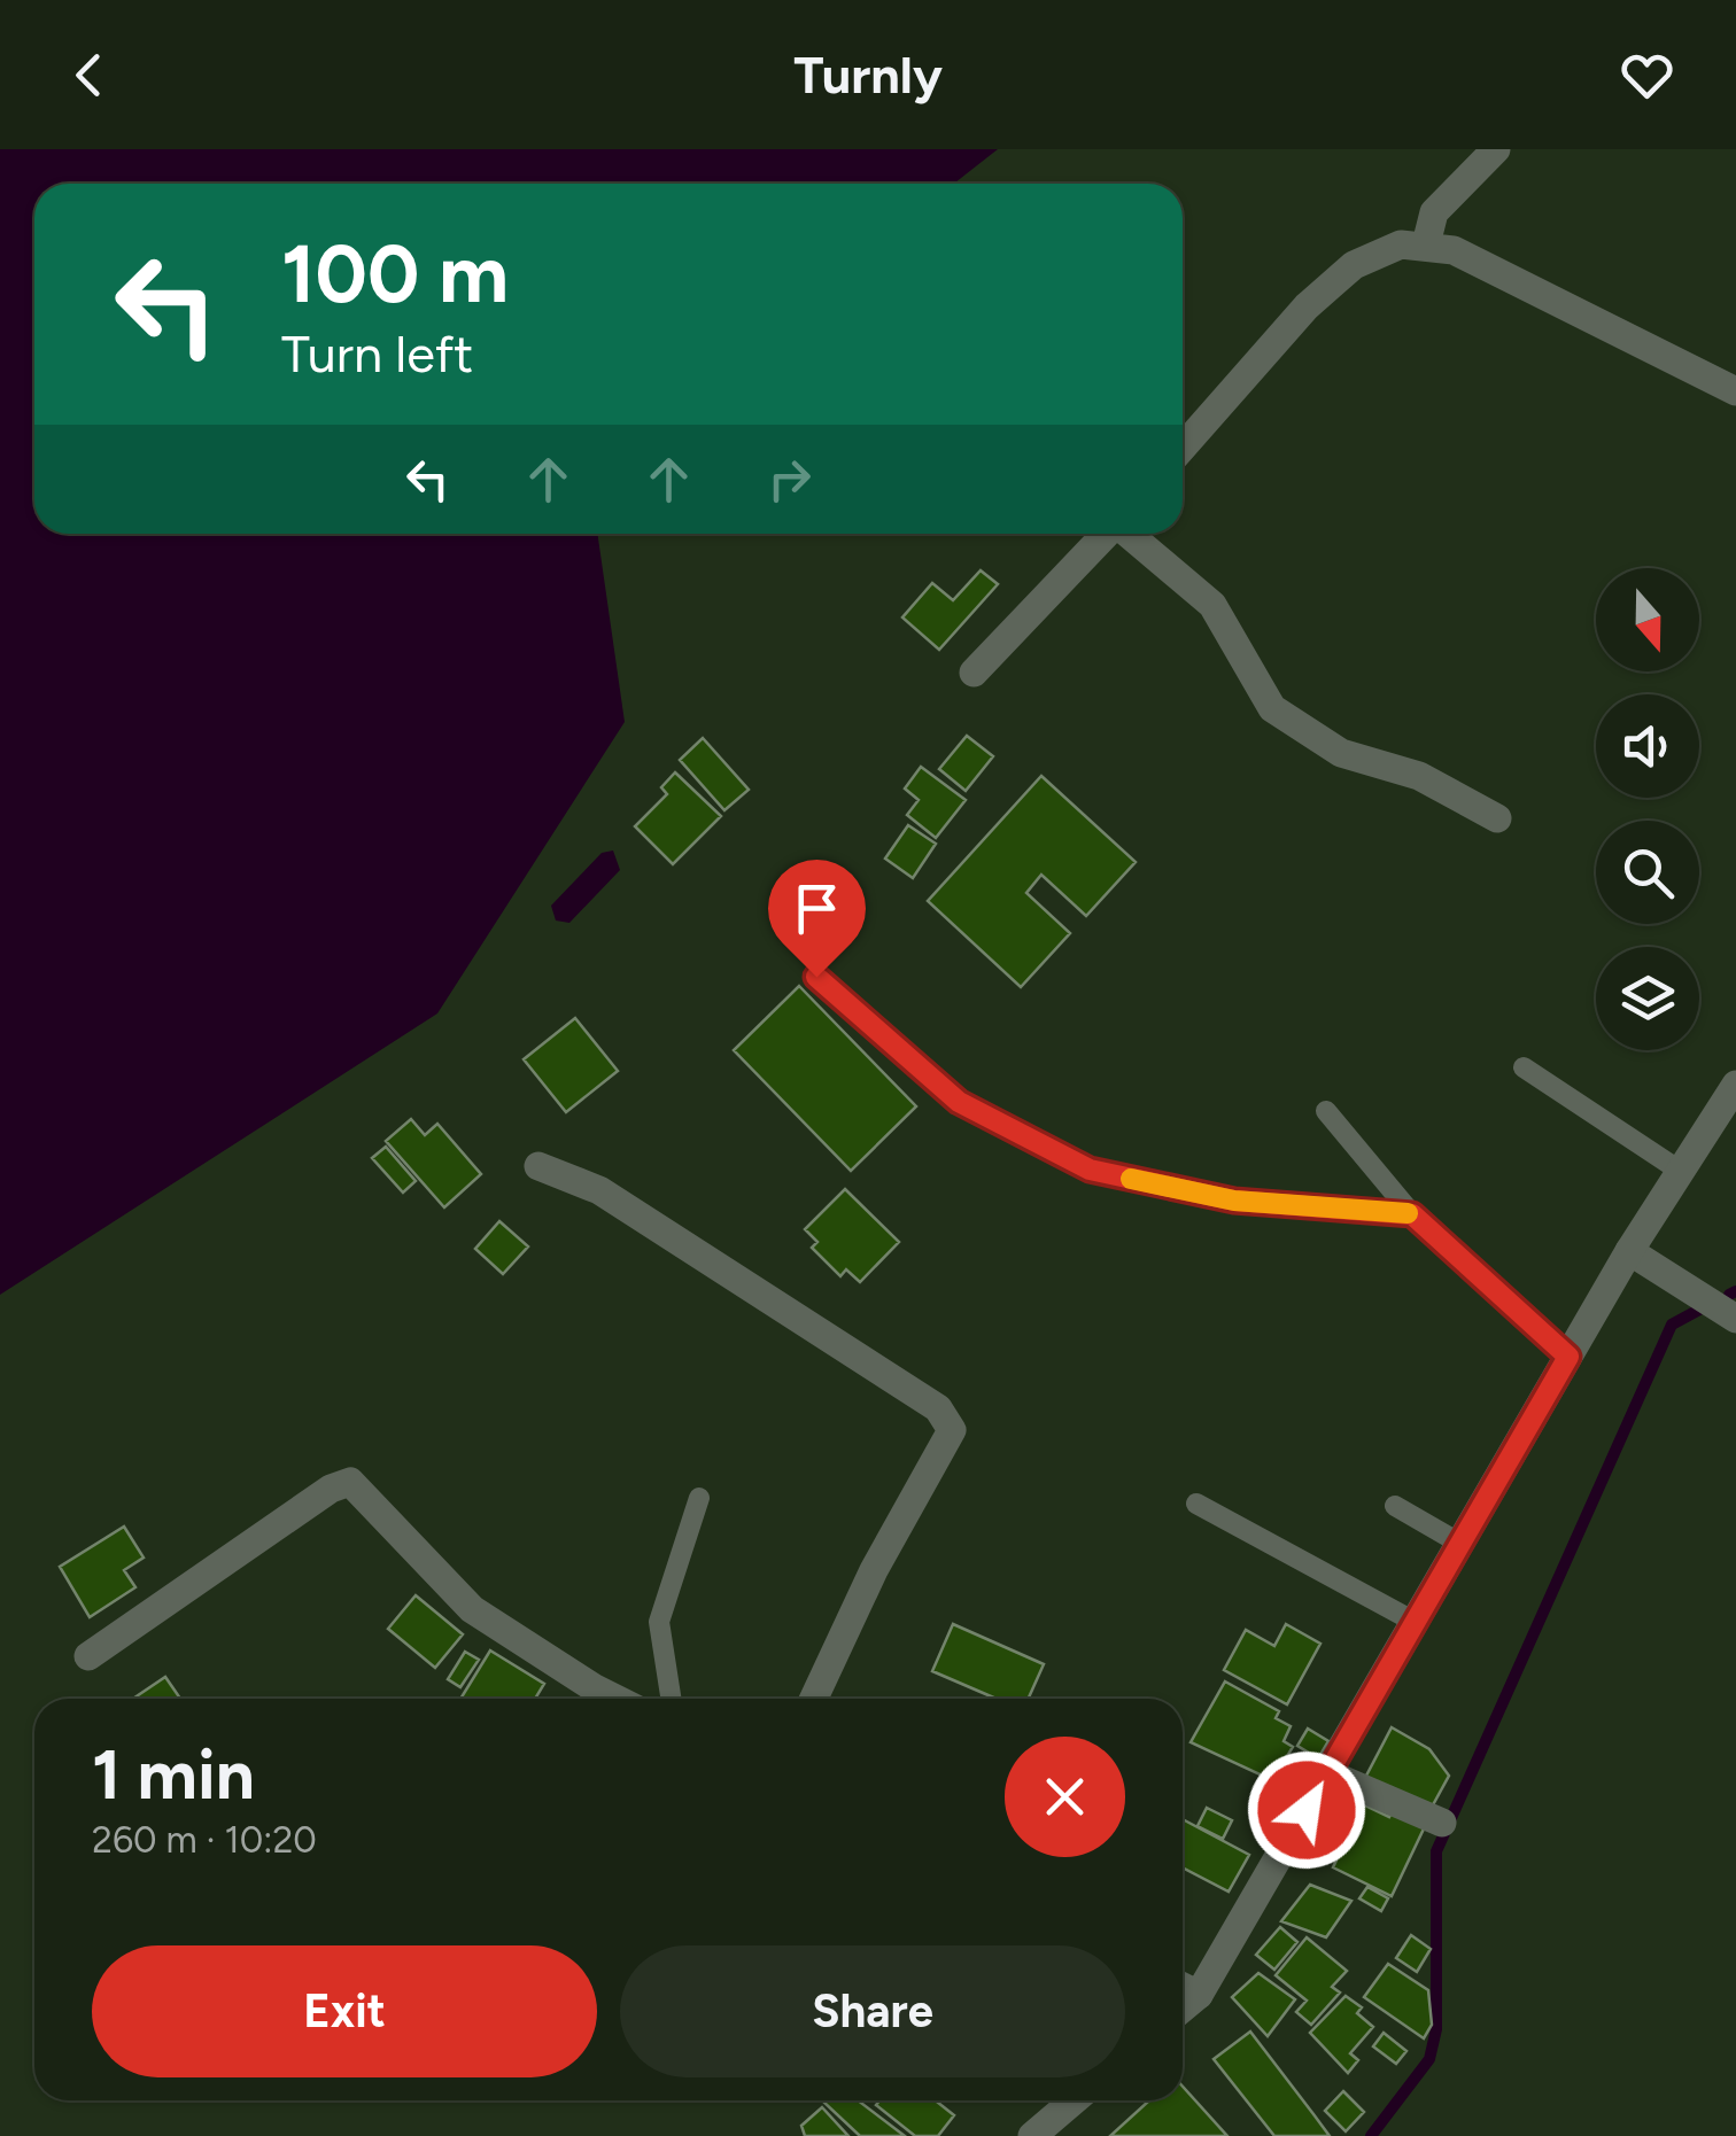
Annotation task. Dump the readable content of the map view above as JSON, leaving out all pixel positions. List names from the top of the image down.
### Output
{
  "north": "bottom",
  "page": {
    "header": "Turnly",
    "turn": ["100 m", "Turn left"],
    "heading": ["1 min", "260 m · 10:20"],
    "buttons": ["Exit", "Share"]
  }
}
